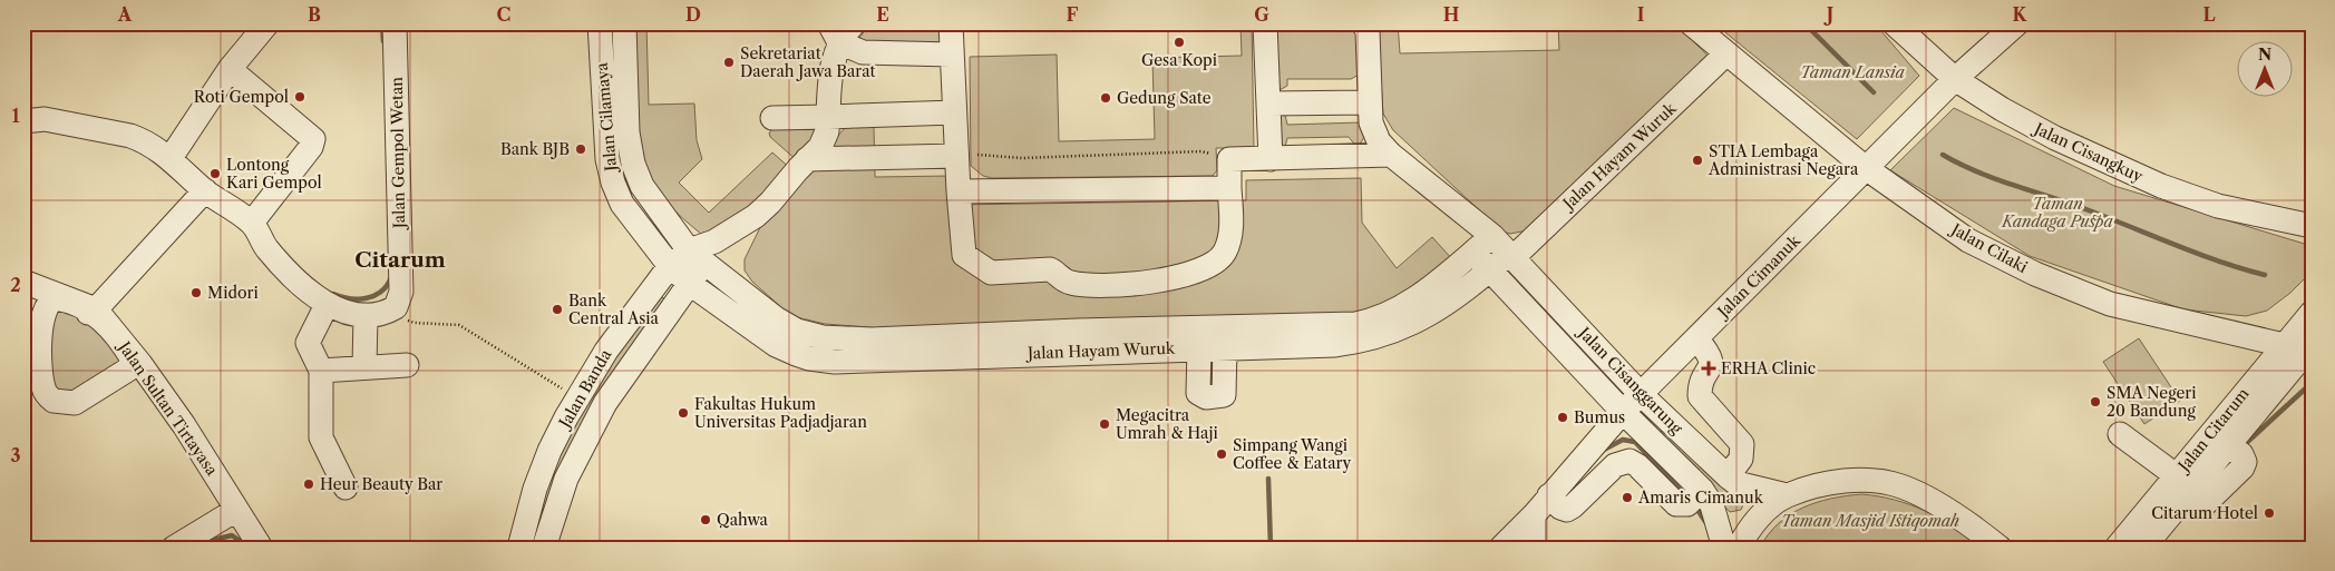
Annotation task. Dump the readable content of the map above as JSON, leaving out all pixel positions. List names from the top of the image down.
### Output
{
  "streets": {
    "street": [
      "Jalan Cilamaya",
      "Jalan Gempol Wetan",
      "Jalan Cisangkuy",
      "Jalan Hayam Wuruk",
      "Jalan Cilaki",
      "Jalan Cimanuk",
      "Jalan Cisanggarung",
      "Jalan Banda",
      "Jalan Sultan Tirtayasa",
      "Jalan Citarum"
    ]
  },
  "crossings": [
    ["Jalan Cilamaya", "Jalan Hayam Wuruk"],
    ["Jalan Cilamaya", "Jalan Banda"],
    ["Jalan Cisangkuy", "Jalan Cimanuk"],
    ["Jalan Hayam Wuruk", "Jalan Cilaki"],
    ["Jalan Hayam Wuruk", "Jalan Cisanggarung"],
    ["Jalan Hayam Wuruk", "Jalan Banda"],
    ["Jalan Cilaki", "Jalan Cimanuk"],
    ["Jalan Cilaki", "Jalan Citarum"],
    ["Jalan Cimanuk", "Jalan Cisanggarung"]
  ],
  "districts": ["Citarum"],
  "parks": ["Taman Lansia", "Taman Kandaga Puspa", "Taman Masjid Istiqomah"],
  "places": {
    "other": [
      "Gesa Kopi",
      "Sekretariat Daerah Jawa Barat",
      "Roti Gempol",
      "Gedung Sate",
      "Bank BJB",
      "STIA Lembaga Administrasi Negara",
      "Lontong Kari Gempol",
      "Midori",
      "Bank Central Asia",
      "SMA Negeri 20 Bandung",
      "Fakultas Hukum Universitas Padjadjaran",
      "Bumus",
      "Megacitra Umrah & Haji",
      "Simpang Wangi Coffee & Eatary",
      "Heur Beauty Bar",
      "Amaris Cimanuk",
      "Citarum Hotel",
      "Qahwa"
    ],
    "health": ["ERHA Clinic"]
  },
  "north": "top",
  "grid": {
    "columns": [
      "A",
      "B",
      "C",
      "D",
      "E",
      "F",
      "G",
      "H",
      "I",
      "J",
      "K",
      "L"
    ],
    "rows": ["1", "2", "3"]
  }
}
